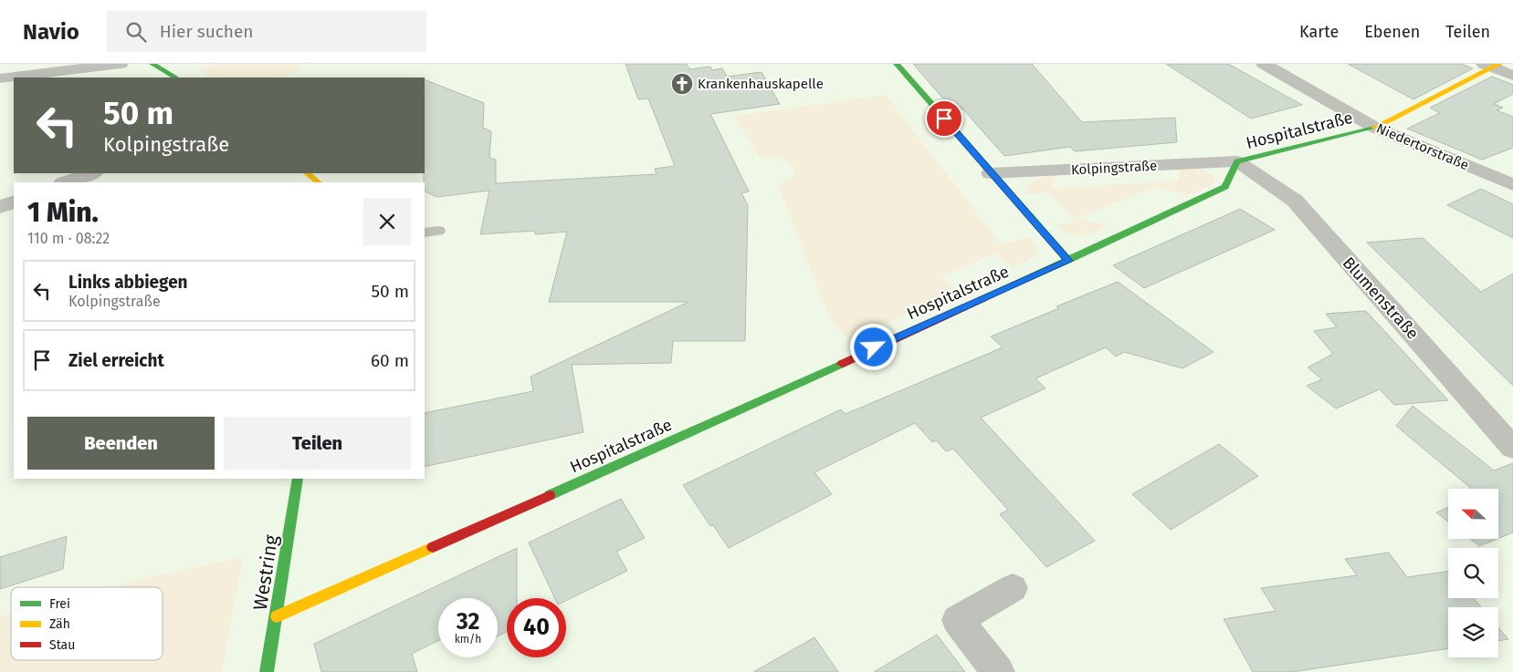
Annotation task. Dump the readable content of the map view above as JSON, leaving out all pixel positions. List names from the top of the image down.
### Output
{
  "streets": {
    "street": [
      "Hospitalstraße",
      "Niedertorstraße",
      "Kolpingstraße",
      "Blumenstraße",
      "Westring"
    ]
  },
  "crossings": [
    ["Hospitalstraße", "Niedertorstraße"],
    ["Hospitalstraße", "Kolpingstraße"],
    ["Hospitalstraße", "Blumenstraße"],
    ["Hospitalstraße", "Westring"],
    ["Kolpingstraße", "Blumenstraße"]
  ],
  "places": {
    "church": ["Krankenhauskapelle"]
  },
  "legend": ["Frei", "Zäh", "Stau"],
  "north": "left",
  "page": {
    "header": "Navio",
    "search": "Hier suchen",
    "nav": ["Karte", "Ebenen", "Teilen"],
    "turn": ["50 m", "Kolpingstraße"],
    "heading": ["1 Min.", "110 m · 08:22"],
    "list": [
      {
        "name": "Links abbiegen",
        "note": "Kolpingstraße",
        "value": "50 m"
      },
      {
        "name": "Ziel erreicht",
        "value": "60 m"
      }
    ],
    "buttons": ["Beenden", "Teilen"],
    "speed": "32 km/h",
    "limit": "40"
  }
}
